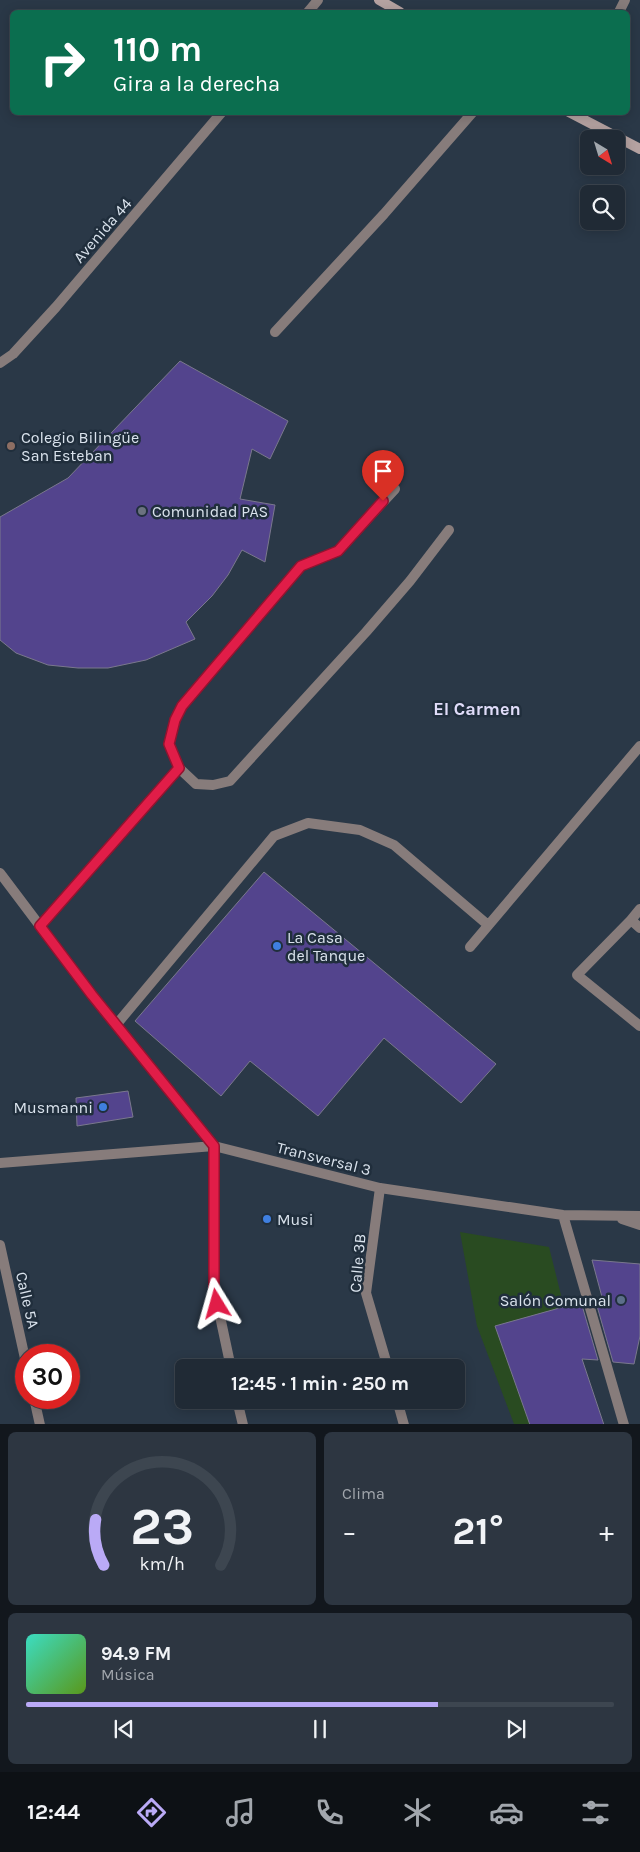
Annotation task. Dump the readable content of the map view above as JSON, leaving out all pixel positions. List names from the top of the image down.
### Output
{
  "streets": {
    "street": [
      "Avenida 44",
      "Transversal 3",
      "Calle 3B",
      "Calle 5A"
    ]
  },
  "crossings": [
    ["Transversal 3", "Calle 3B"]
  ],
  "districts": ["El Carmen"],
  "places": [
    "Colegio Bilingüe San Esteban",
    "Comunidad PAS",
    "La Casa del Tanque",
    "Musmanni",
    "Musi",
    "Salón Comunal"
  ],
  "north": "bottom right",
  "page": {
    "turn": ["110 m", "Gira a la derecha"],
    "limit": "30",
    "trip": "12:45 · 1 min · 250 m",
    "tile": "Clima",
    "heat": ["−", "21°", "+"],
    "song": ["94.9 FM", "Música"],
    "tabs": "12:44",
    "gauge": ["23", "km/h"]
  }
}
